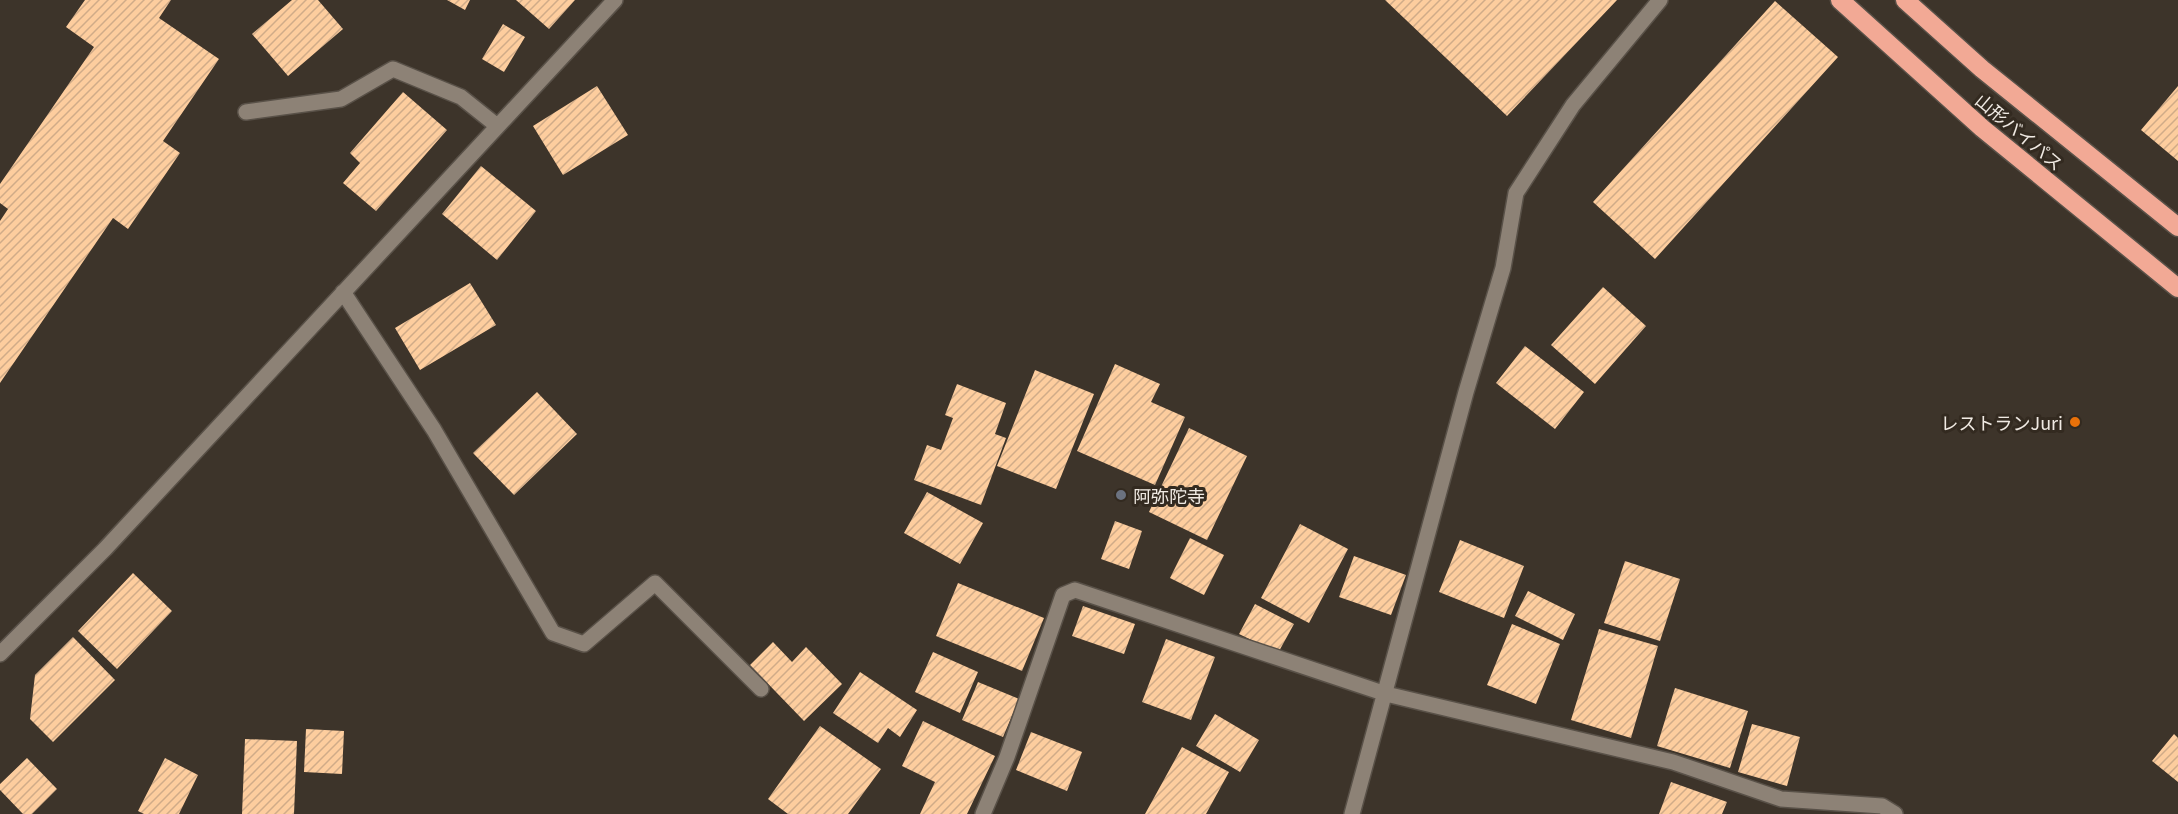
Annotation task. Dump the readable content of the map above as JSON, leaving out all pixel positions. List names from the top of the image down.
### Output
{
  "streets": {
    "highway": ["山形バイパス"]
  },
  "places": ["レストランJuri", "阿弥陀寺"]
}
